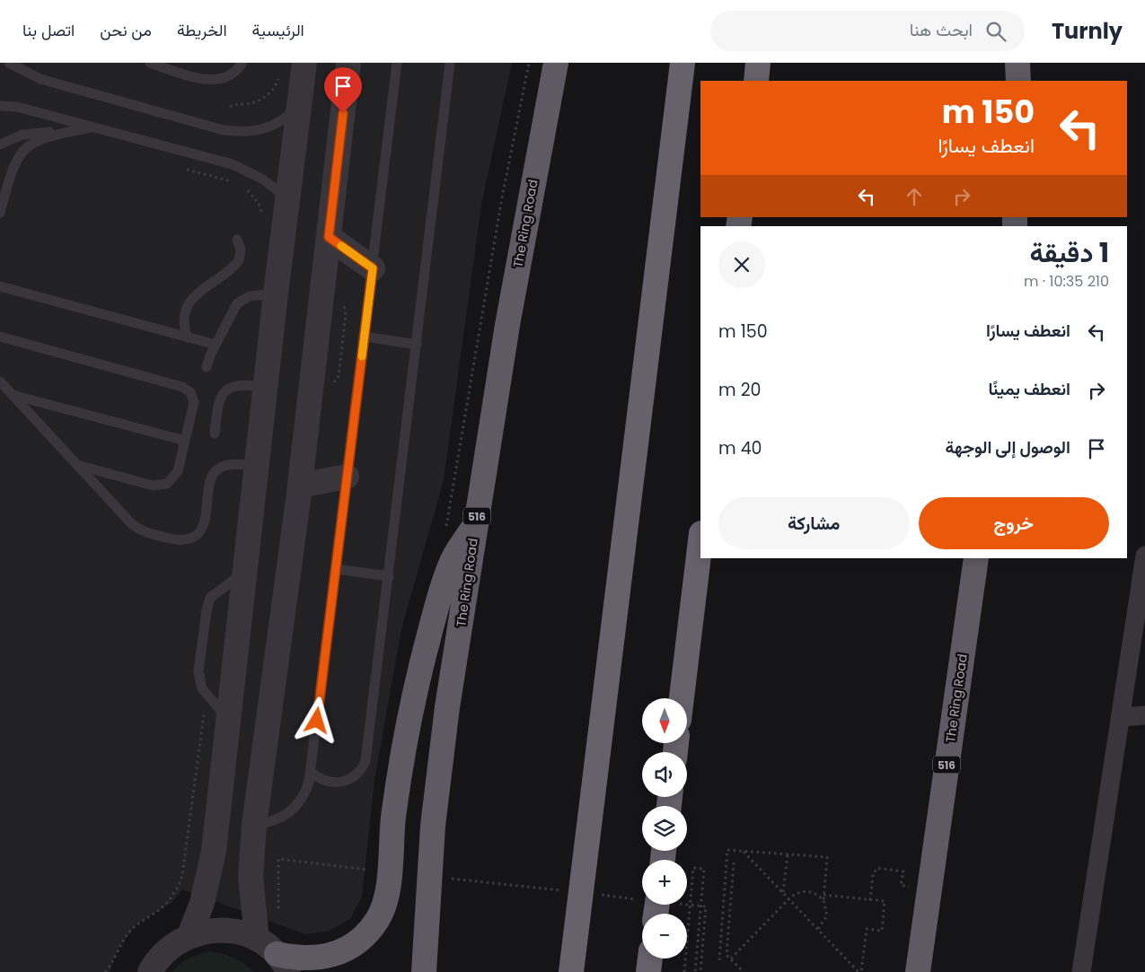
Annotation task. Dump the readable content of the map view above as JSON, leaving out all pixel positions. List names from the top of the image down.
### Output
{
  "streets": {
    "highway": ["The Ring Road", "516"]
  },
  "north": "bottom",
  "page": {
    "header": "Turnly",
    "search": "ابحث هنا",
    "nav": [
      "الرئيسية",
      "الخريطة",
      "من نحن",
      "اتصل بنا"
    ],
    "turn": ["150 m", "انعطف يسارًا"],
    "heading": ["1 دقيقة", "210 m · 10:35"],
    "list": [
      {
        "name": "انعطف يسارًا",
        "value": "150 m"
      },
      {
        "name": "انعطف يمينًا",
        "value": "20 m"
      },
      {
        "name": "الوصول إلى الوجهة",
        "value": "40 m"
      }
    ],
    "buttons": ["خروج", "مشاركة"],
    "map_buttons": ["+", "−"]
  }
}
